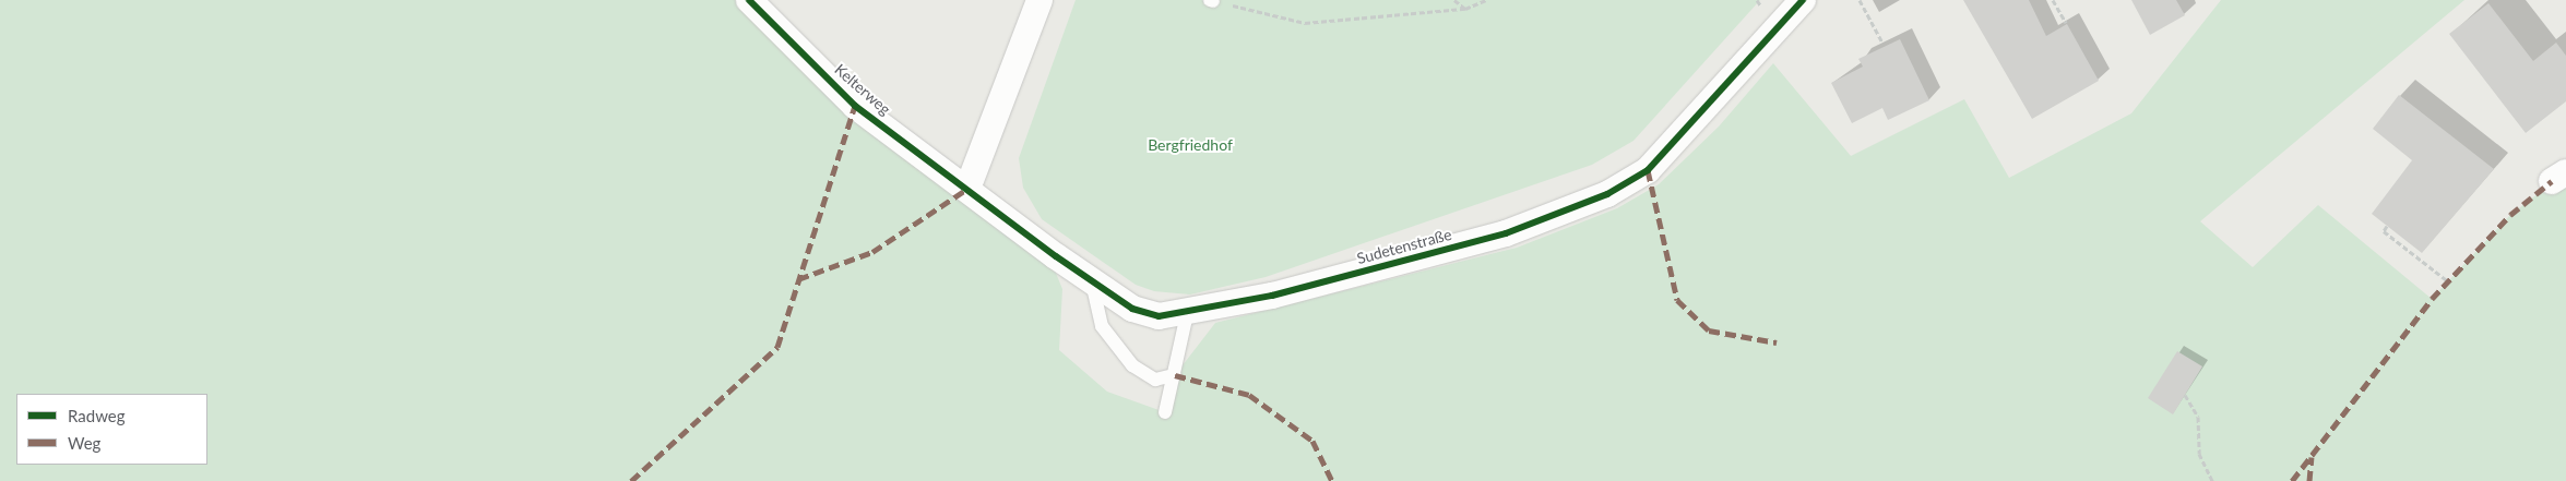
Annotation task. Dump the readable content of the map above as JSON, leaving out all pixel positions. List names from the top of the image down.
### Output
{
  "streets": {
    "street": ["Kelterweg", "Sudetenstraße"]
  },
  "crossings": [
    ["Kelterweg", "Sudetenstraße"]
  ],
  "parks": ["Bergfriedhof"],
  "legend": ["Radweg", "Weg"]
}
